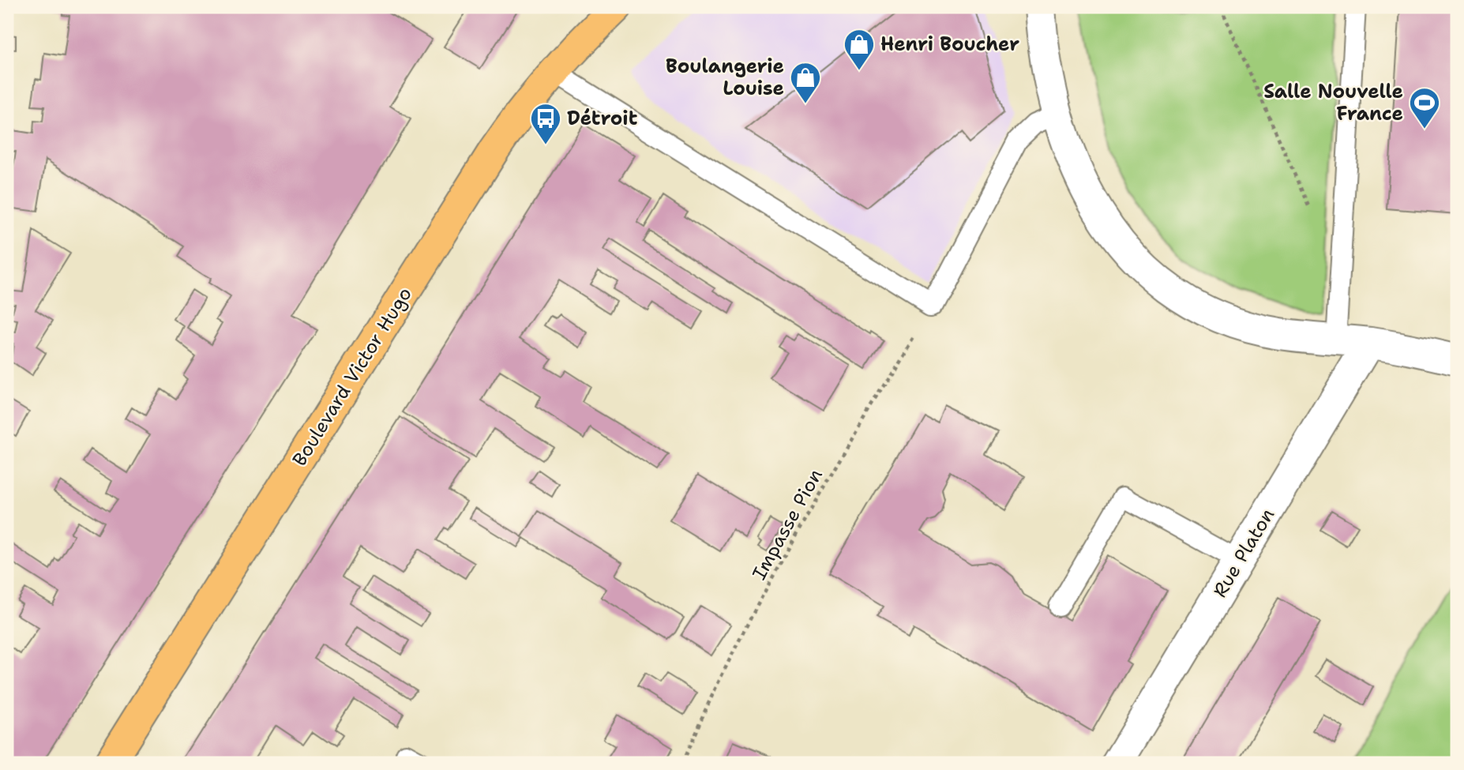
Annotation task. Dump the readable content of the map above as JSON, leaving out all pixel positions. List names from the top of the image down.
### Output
{
  "streets": {
    "main road": ["Boulevard Victor Hugo"],
    "street": ["Rue Platon"],
    "path": ["Impasse Pion"]
  },
  "places": {
    "shop": ["Henri Boucher", "Boulangerie Louise"],
    "sports": ["Salle Nouvelle France"],
    "bus stop": ["Détroit"]
  }
}
